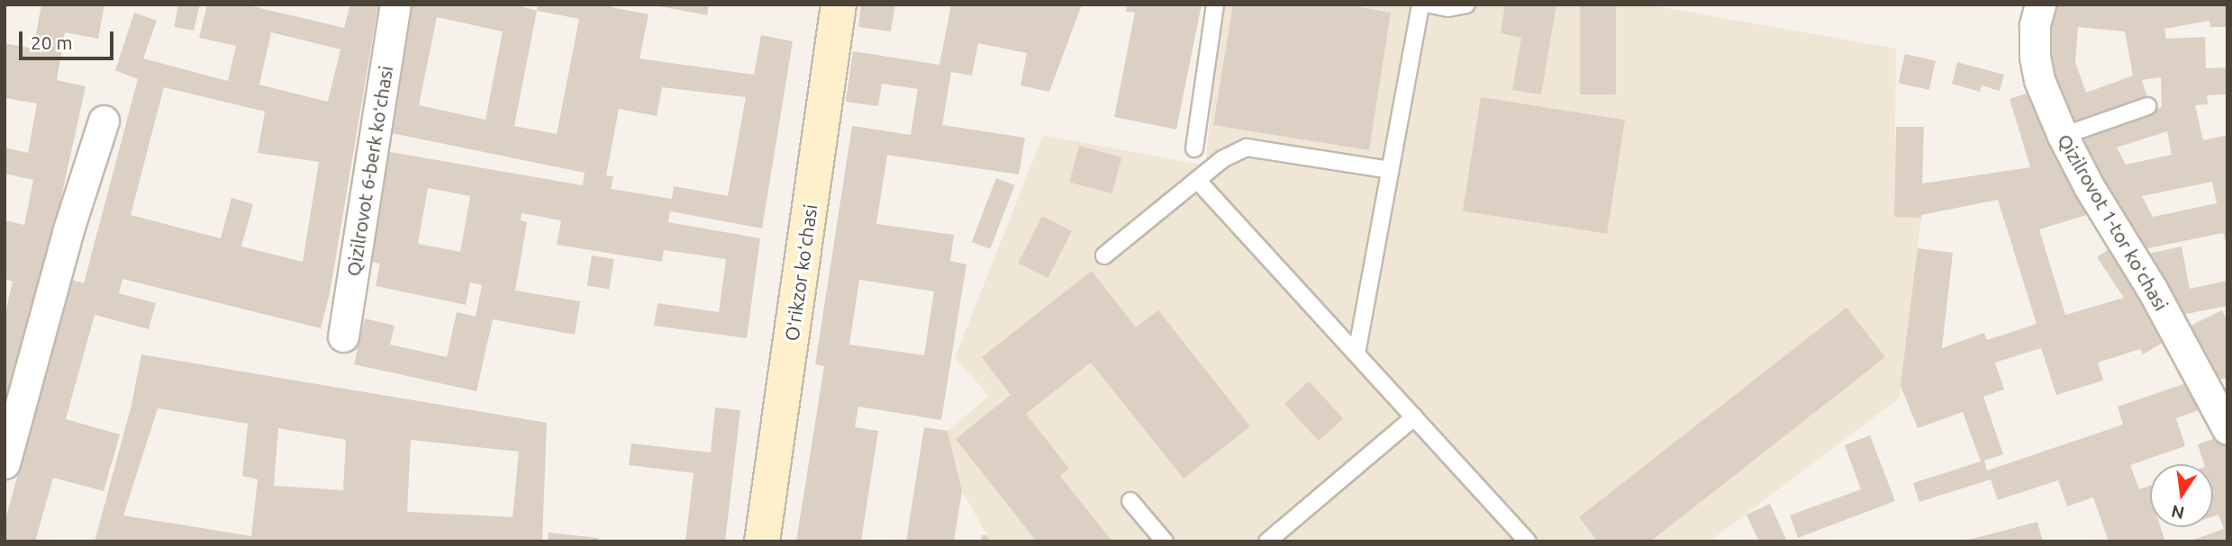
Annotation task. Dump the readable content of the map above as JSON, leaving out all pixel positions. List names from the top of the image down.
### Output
{
  "streets": {
    "main road": ["Oʻrikzor koʻchasi"],
    "street": ["Qizilrovot 6-berk koʻchasi", "Qizilrovot 1-tor koʻchasi"]
  },
  "scale_bar": "20 m",
  "north": "bottom"
}
